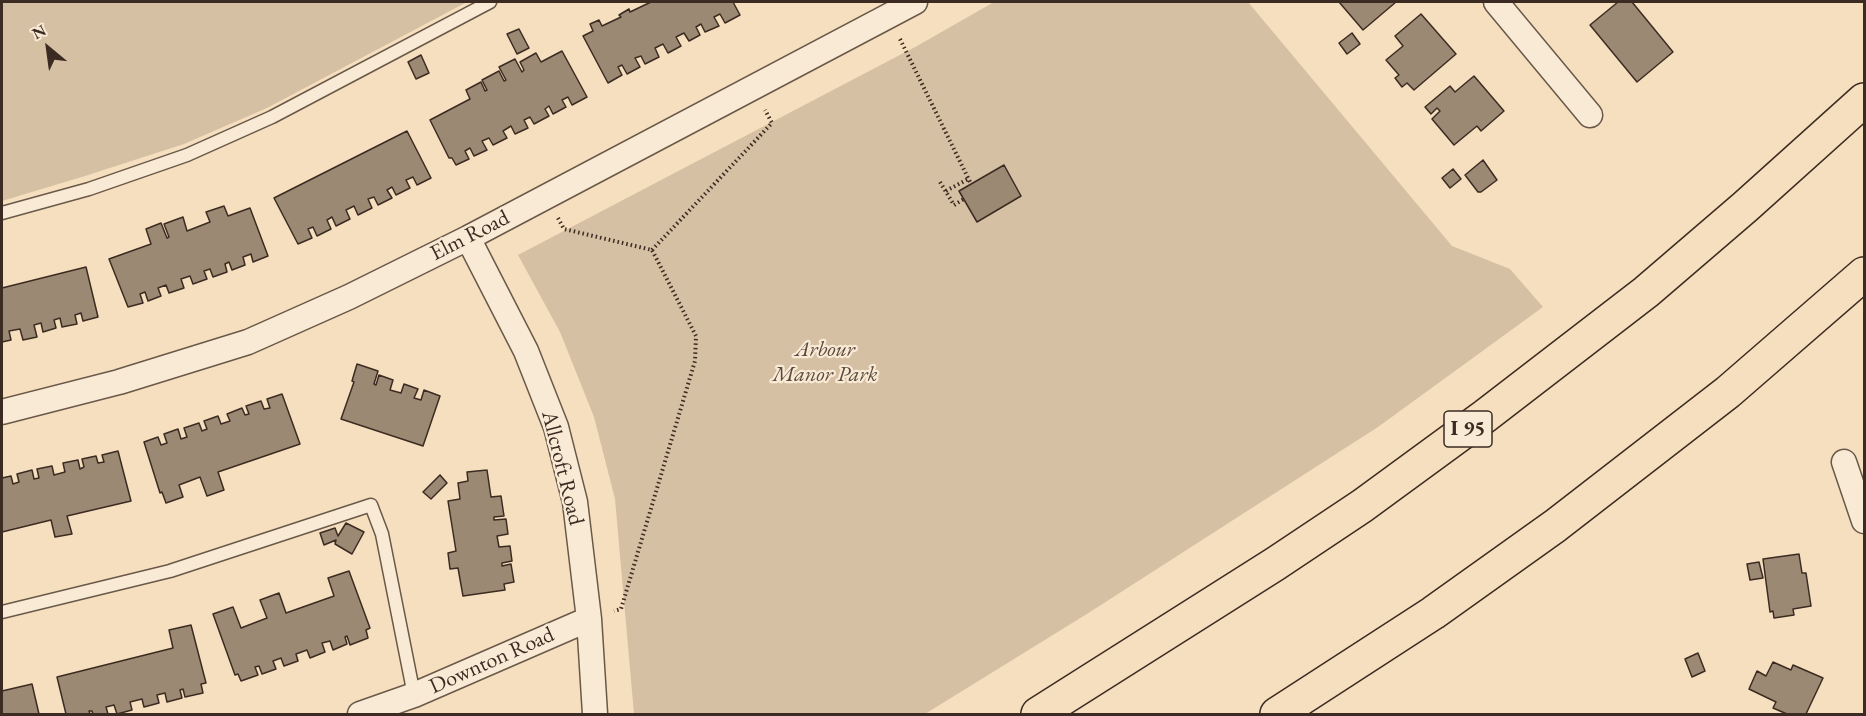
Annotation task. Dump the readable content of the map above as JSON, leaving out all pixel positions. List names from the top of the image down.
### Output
{
  "streets": {
    "highway": ["I 95"],
    "street": ["Elm Road", "Allcroft Road", "Downton Road"]
  },
  "crossings": [
    ["Elm Road", "Allcroft Road"],
    ["Allcroft Road", "Downton Road"]
  ],
  "parks": ["Arbour Manor Park"],
  "north": "top left"
}
